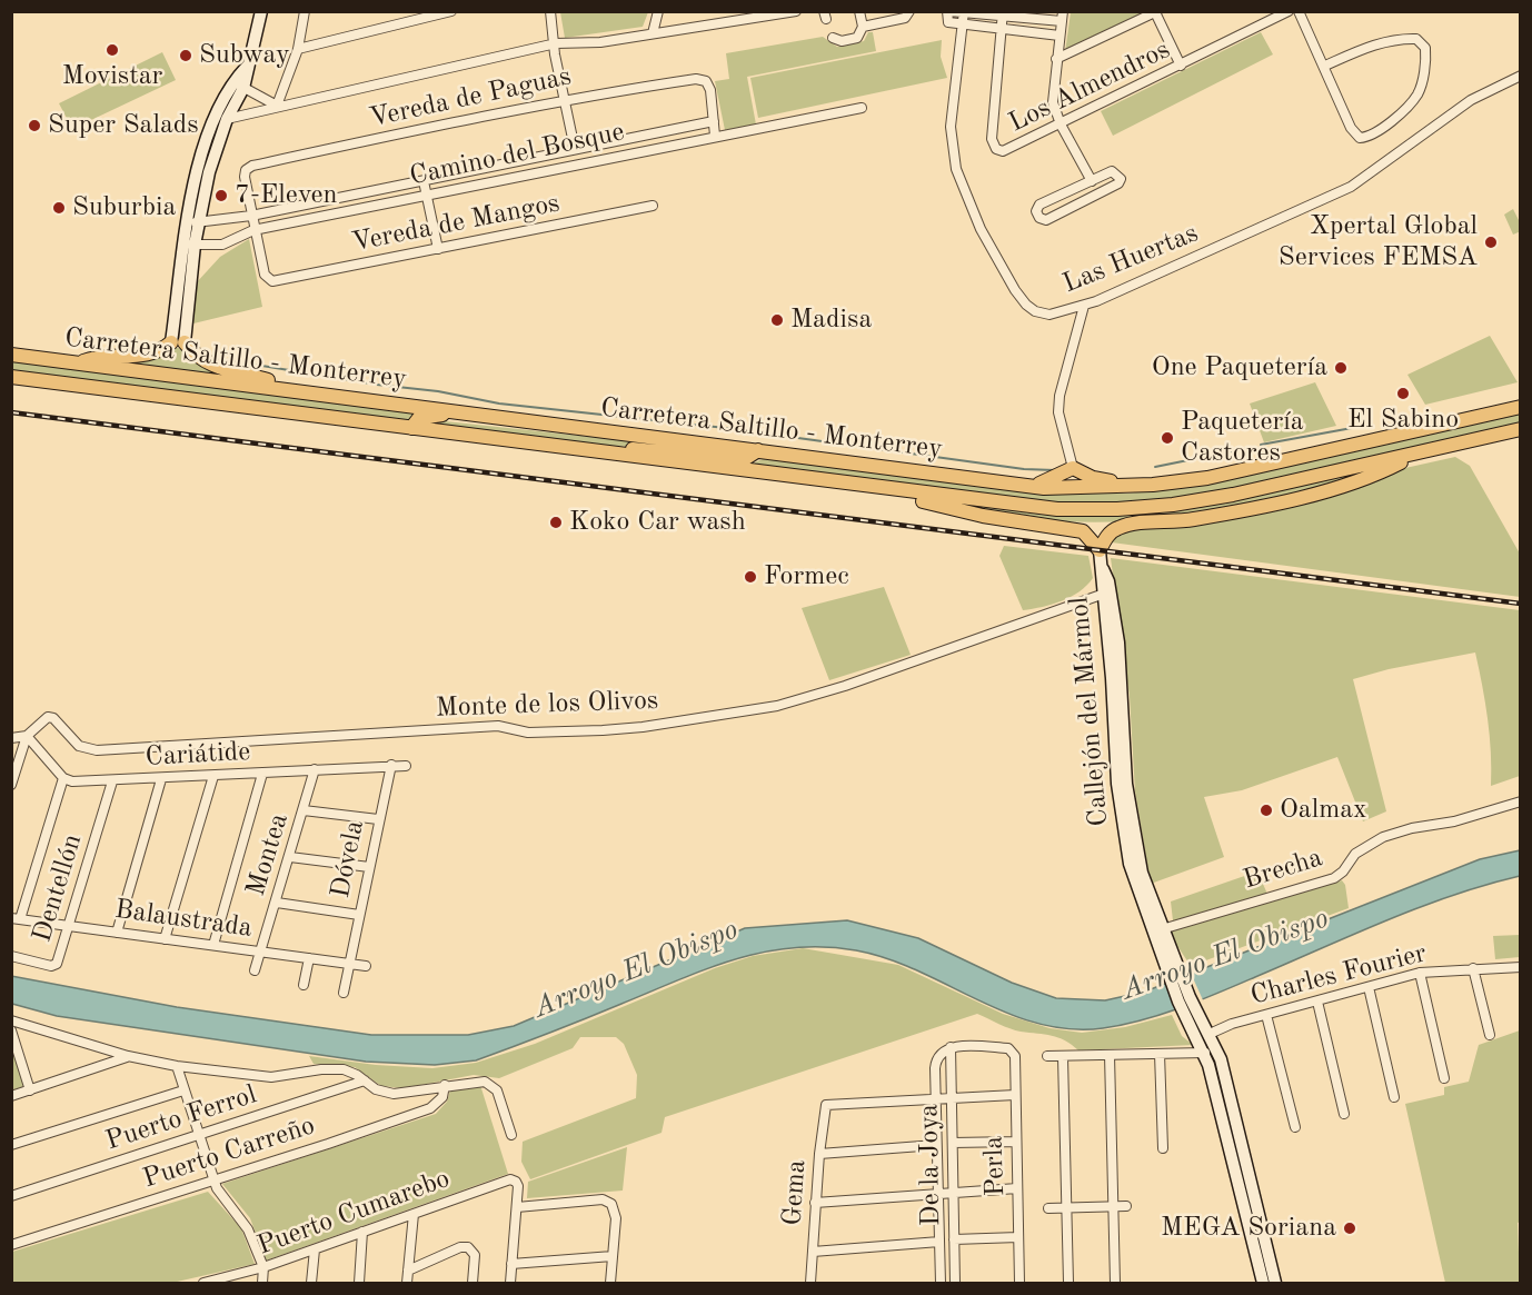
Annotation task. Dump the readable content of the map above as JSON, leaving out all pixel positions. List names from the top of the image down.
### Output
{
  "streets": {
    "main road": ["Carretera Saltillo - Monterrey"],
    "street": [
      "Los Almendros",
      "Vereda de Paguas",
      "Camino del Bosque",
      "Vereda de Mangos",
      "Las Huertas",
      "Monte de los Olivos",
      "Callejón del Mármol",
      "Cariátide",
      "Montea",
      "Dóvela",
      "Brecha",
      "Dentellón",
      "Balaustrada",
      "Charles Fourier",
      "Puerto Ferrol",
      "Puerto Carreño",
      "De la Joya",
      "Perla",
      "Gema",
      "Puerto Cumarebo"
    ]
  },
  "crossings": [
    ["Vereda de Paguas", "Camino del Bosque"],
    ["Camino del Bosque", "Vereda de Mangos"],
    ["Monte de los Olivos", "Callejón del Mármol"],
    ["Callejón del Mármol", "Brecha"],
    ["Cariátide", "Montea"],
    ["Cariátide", "Dóvela"],
    ["Cariátide", "Dentellón"],
    ["Montea", "Balaustrada"],
    ["Dóvela", "Balaustrada"],
    ["Dentellón", "Balaustrada"],
    ["De la Joya", "Perla"],
    ["De la Joya", "Gema"]
  ],
  "water": ["Arroyo El Obispo"],
  "places": [
    "Movistar",
    "Subway",
    "Super Salads",
    "7-Eleven",
    "Suburbia",
    "Xpertal Global Services FEMSA",
    "Madisa",
    "One Paquetería",
    "El Sabino",
    "Paquetería Castores",
    "Koko Car wash",
    "Formec",
    "Oalmax",
    "MEGA Soriana"
  ]
}
